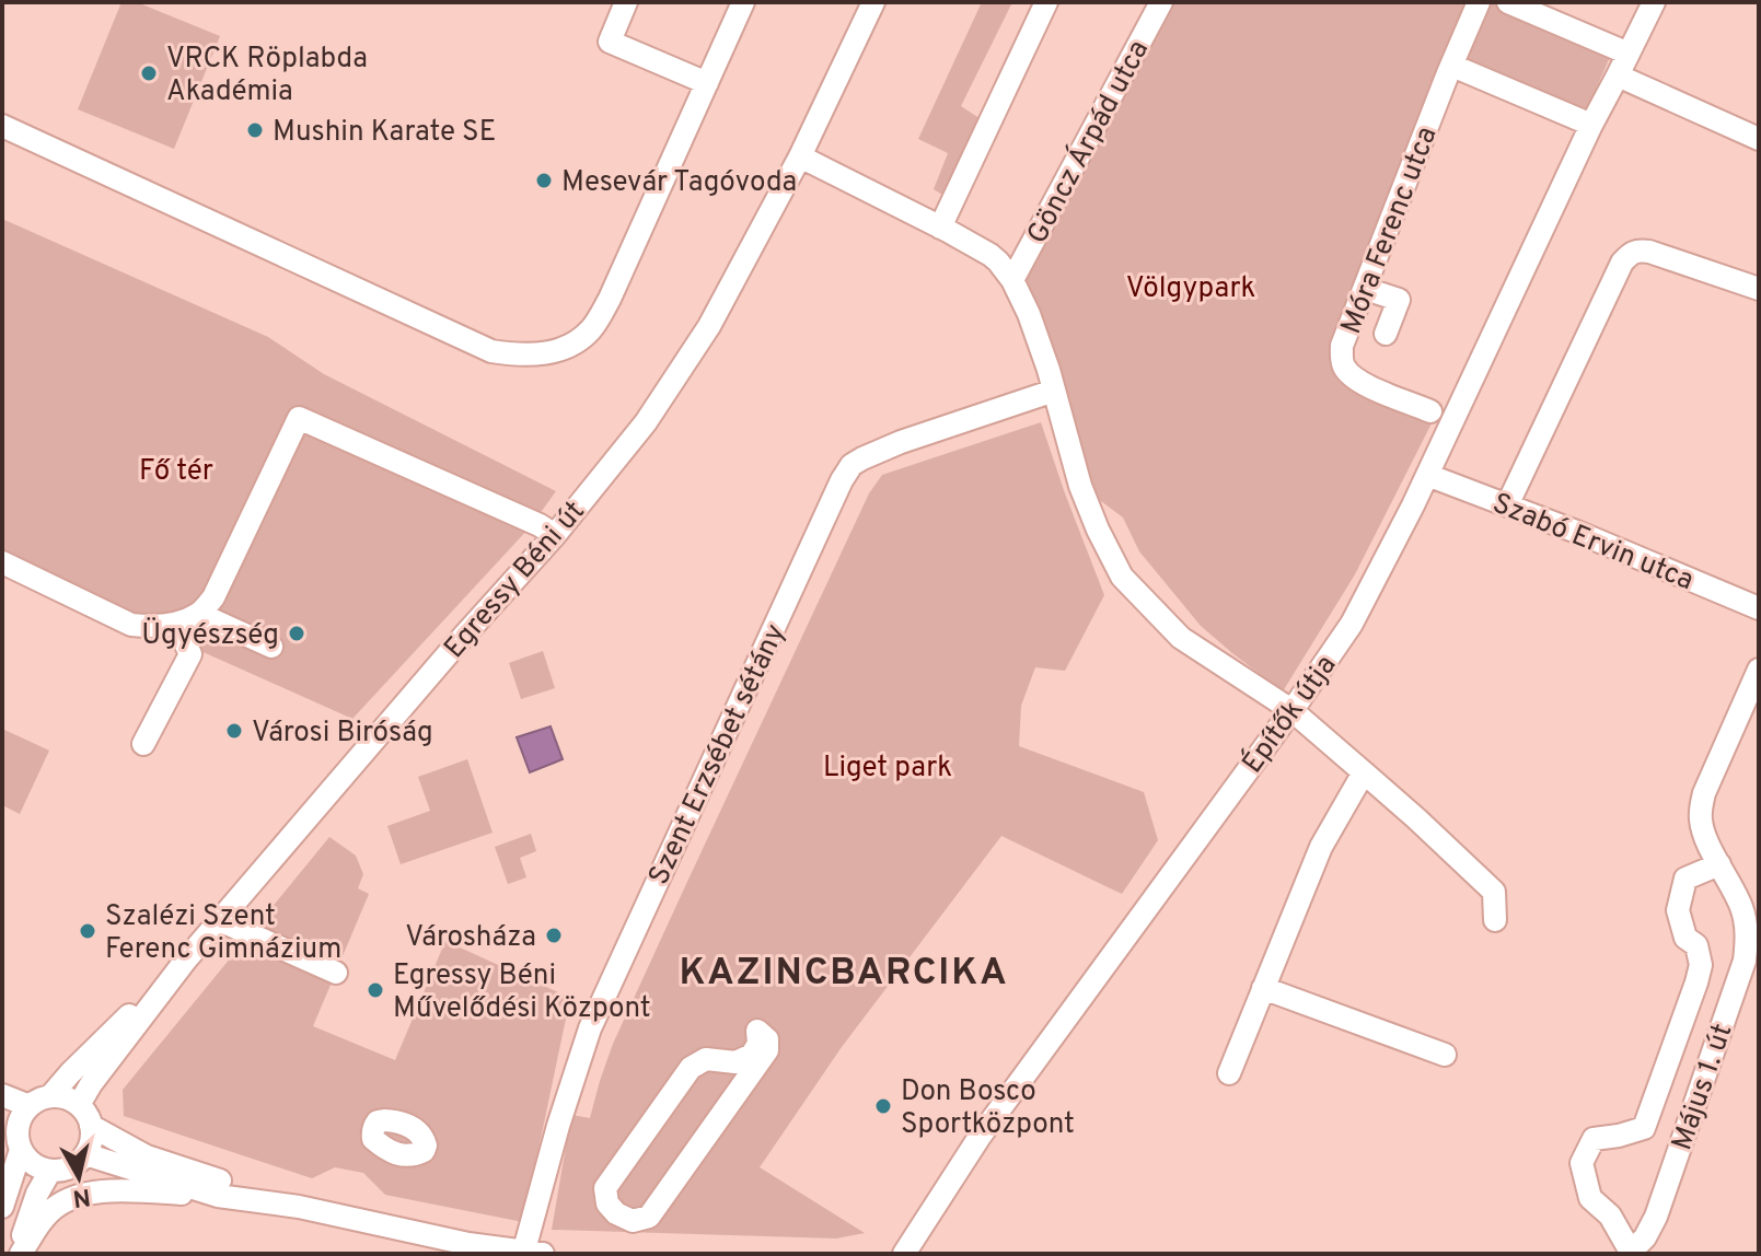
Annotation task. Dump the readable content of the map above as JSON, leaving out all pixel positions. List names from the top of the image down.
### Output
{
  "streets": {
    "street": [
      "Göncz Árpád utca",
      "Móra Ferenc utca",
      "Szabó Ervin utca",
      "Egressy Béni út",
      "Építők útja",
      "Szent Erzsébet sétány",
      "Május 1. út"
    ]
  },
  "crossings": [
    ["Szabó Ervin utca", "Építők útja"]
  ],
  "districts": ["KAZINCBARCIKA"],
  "parks": ["Völgypark", "Fő tér", "Liget park"],
  "places": [
    "VRCK Röplabda Akadémia",
    "Mushin Karate SE",
    "Mesevár Tagóvoda",
    "Ügyészség",
    "Városi Biróság",
    "Szalézi Szent Ferenc Gimnázium",
    "Városháza",
    "Egressy Béni Művelődési Központ",
    "Don Bosco Sportközpont"
  ],
  "north": "bottom"
}
